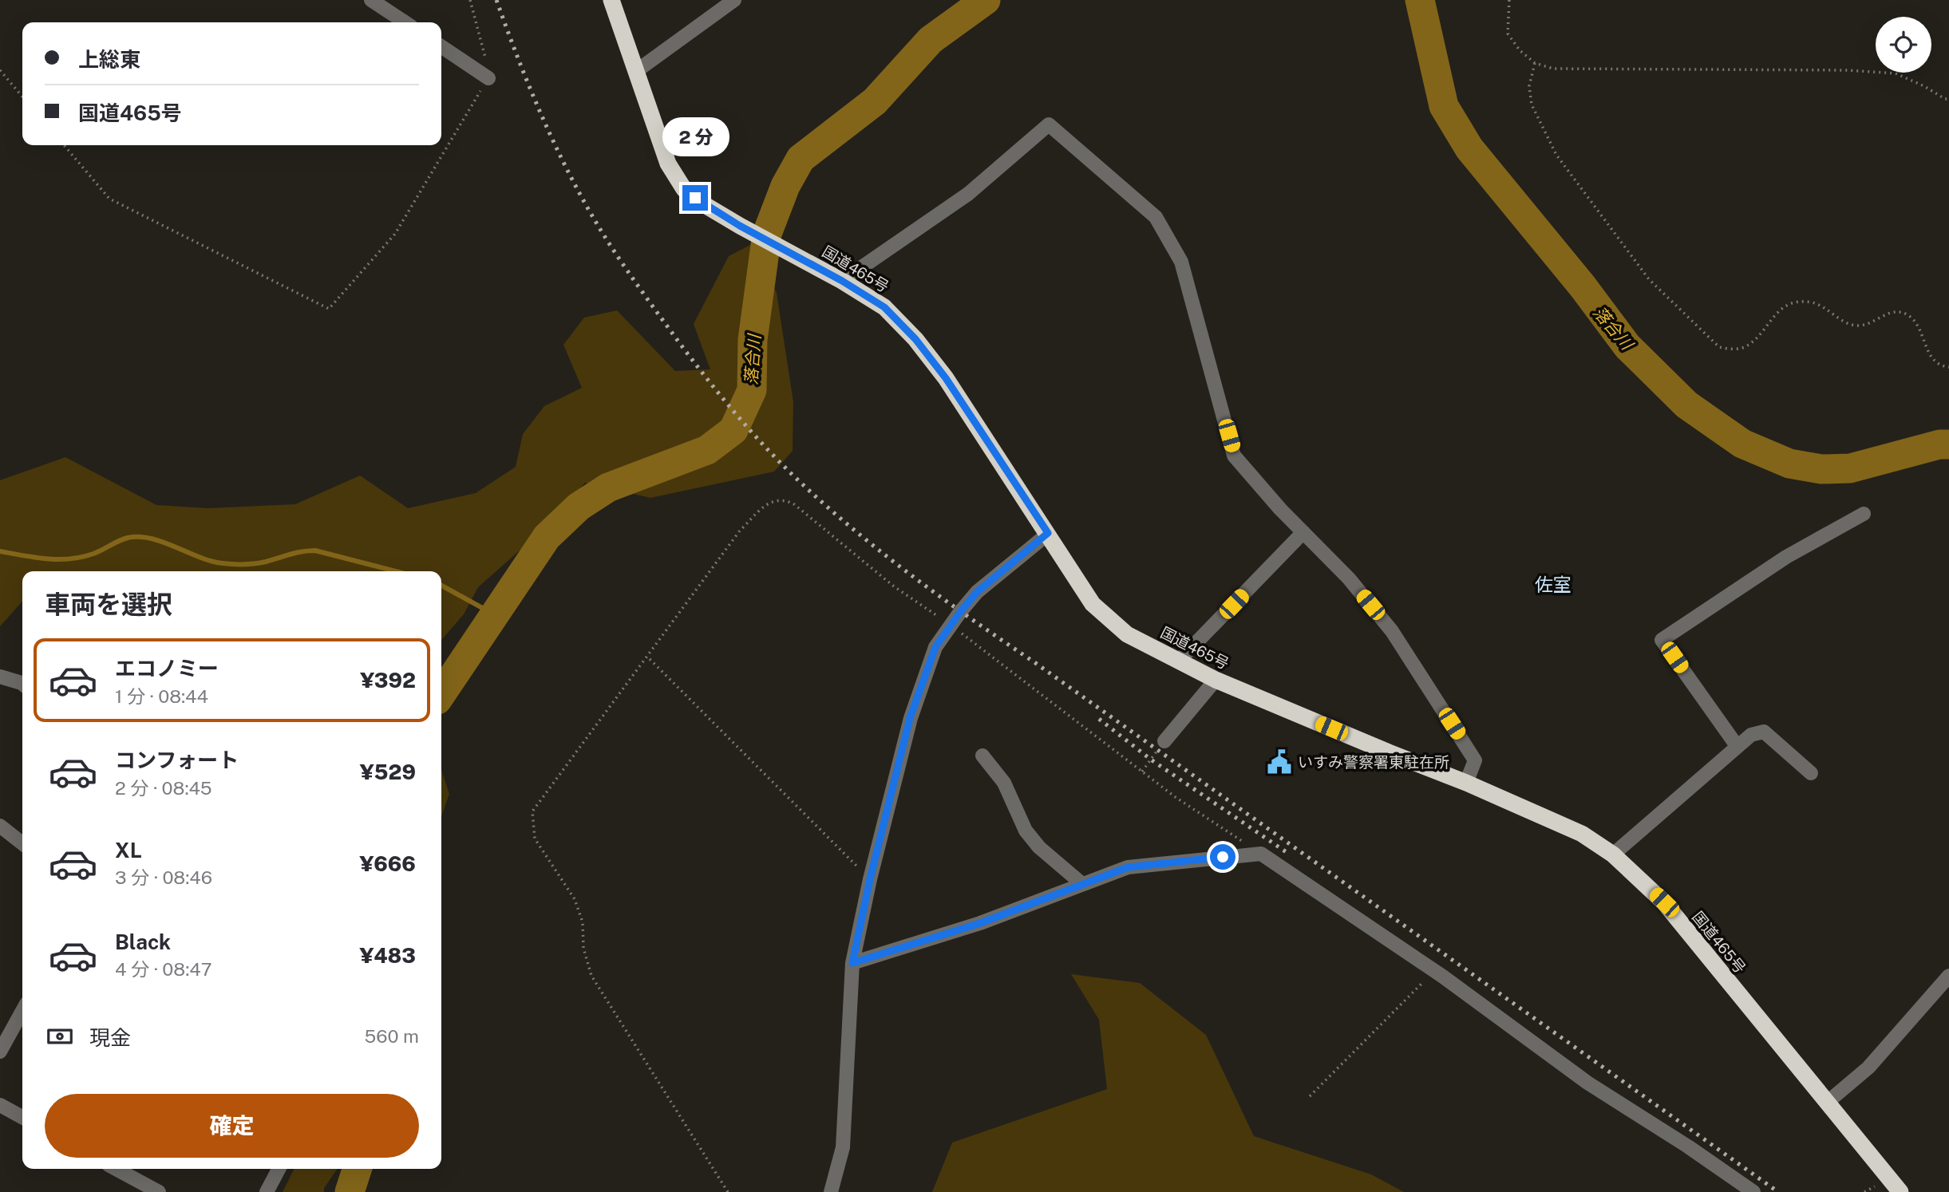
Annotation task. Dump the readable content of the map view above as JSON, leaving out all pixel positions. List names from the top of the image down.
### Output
{
  "streets": {
    "highway": ["国道465号"]
  },
  "districts": ["佐室"],
  "water": ["落合川"],
  "places": {
    "public building": ["いすみ警察署東駐在所"]
  },
  "page": {
    "banner": ["上総東", "国道465号"],
    "bubble": "2 分",
    "heading": "車両を選択",
    "list": [
      {
        "name": "エコノミー",
        "note": "1 分 · 08:44",
        "value": "¥392"
      },
      {
        "name": "コンフォート",
        "note": "2 分 · 08:45",
        "value": "¥529"
      },
      {
        "name": "XL",
        "note": "3 分 · 08:46",
        "value": "¥666"
      },
      {
        "name": "Black",
        "note": "4 分 · 08:47",
        "value": "¥483"
      }
    ],
    "pay": ["現金", "560 m"],
    "buttons": "確定"
  }
}
